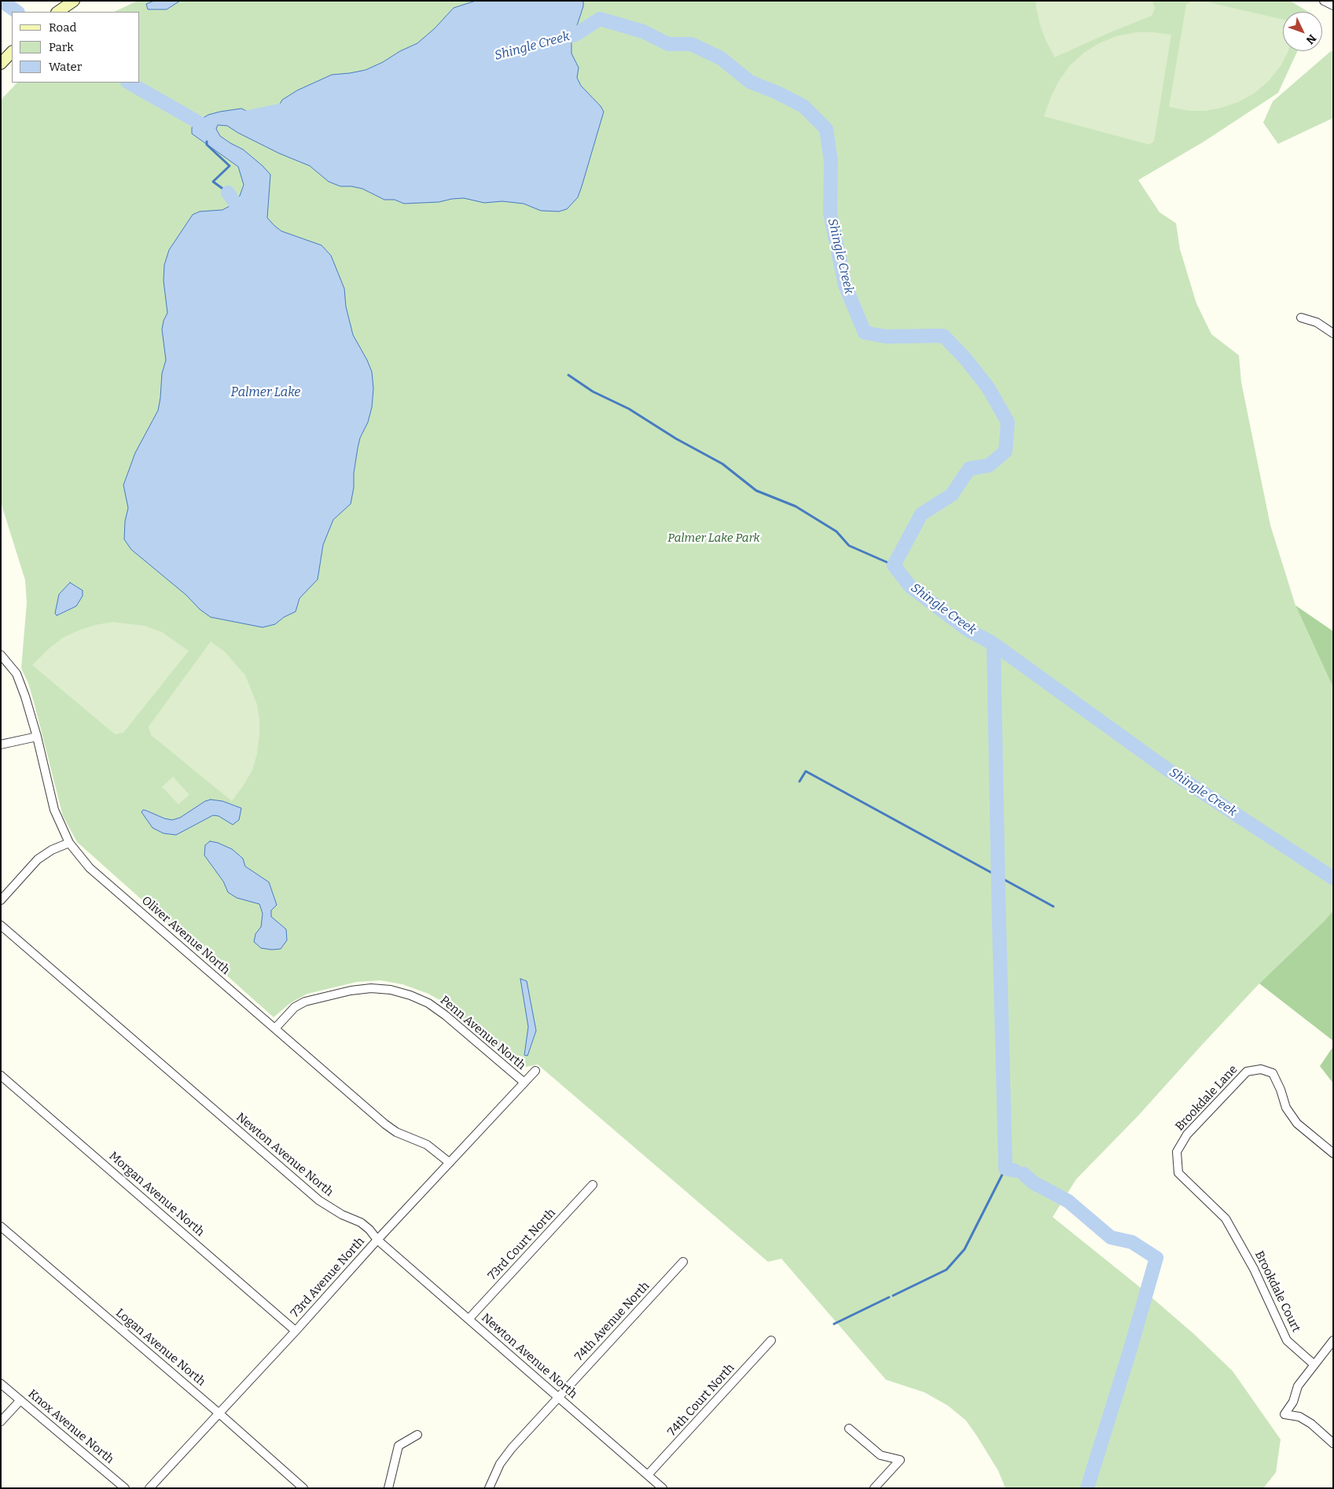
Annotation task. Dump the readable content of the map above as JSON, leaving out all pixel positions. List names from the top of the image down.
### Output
{
  "streets": {
    "street": [
      "Oliver Avenue North",
      "Penn Avenue North",
      "Brookdale Lane",
      "Newton Avenue North",
      "Morgan Avenue North",
      "73rd Court North",
      "73rd Avenue North",
      "Brookdale Court",
      "74th Avenue North",
      "Logan Avenue North",
      "74th Court North",
      "Knox Avenue North"
    ]
  },
  "crossings": [
    ["Oliver Avenue North", "Penn Avenue North"],
    ["Oliver Avenue North", "73rd Avenue North"],
    ["Penn Avenue North", "73rd Avenue North"],
    ["Brookdale Lane", "Brookdale Court"],
    ["Newton Avenue North", "73rd Court North"],
    ["Newton Avenue North", "73rd Avenue North"],
    ["Newton Avenue North", "74th Avenue North"],
    ["Newton Avenue North", "74th Court North"],
    ["Morgan Avenue North", "73rd Avenue North"],
    ["73rd Avenue North", "Logan Avenue North"]
  ],
  "water": ["Shingle Creek", "Palmer Lake"],
  "parks": ["Palmer Lake Park"],
  "legend": ["Road", "Park", "Water"],
  "north": "bottom right"
}
